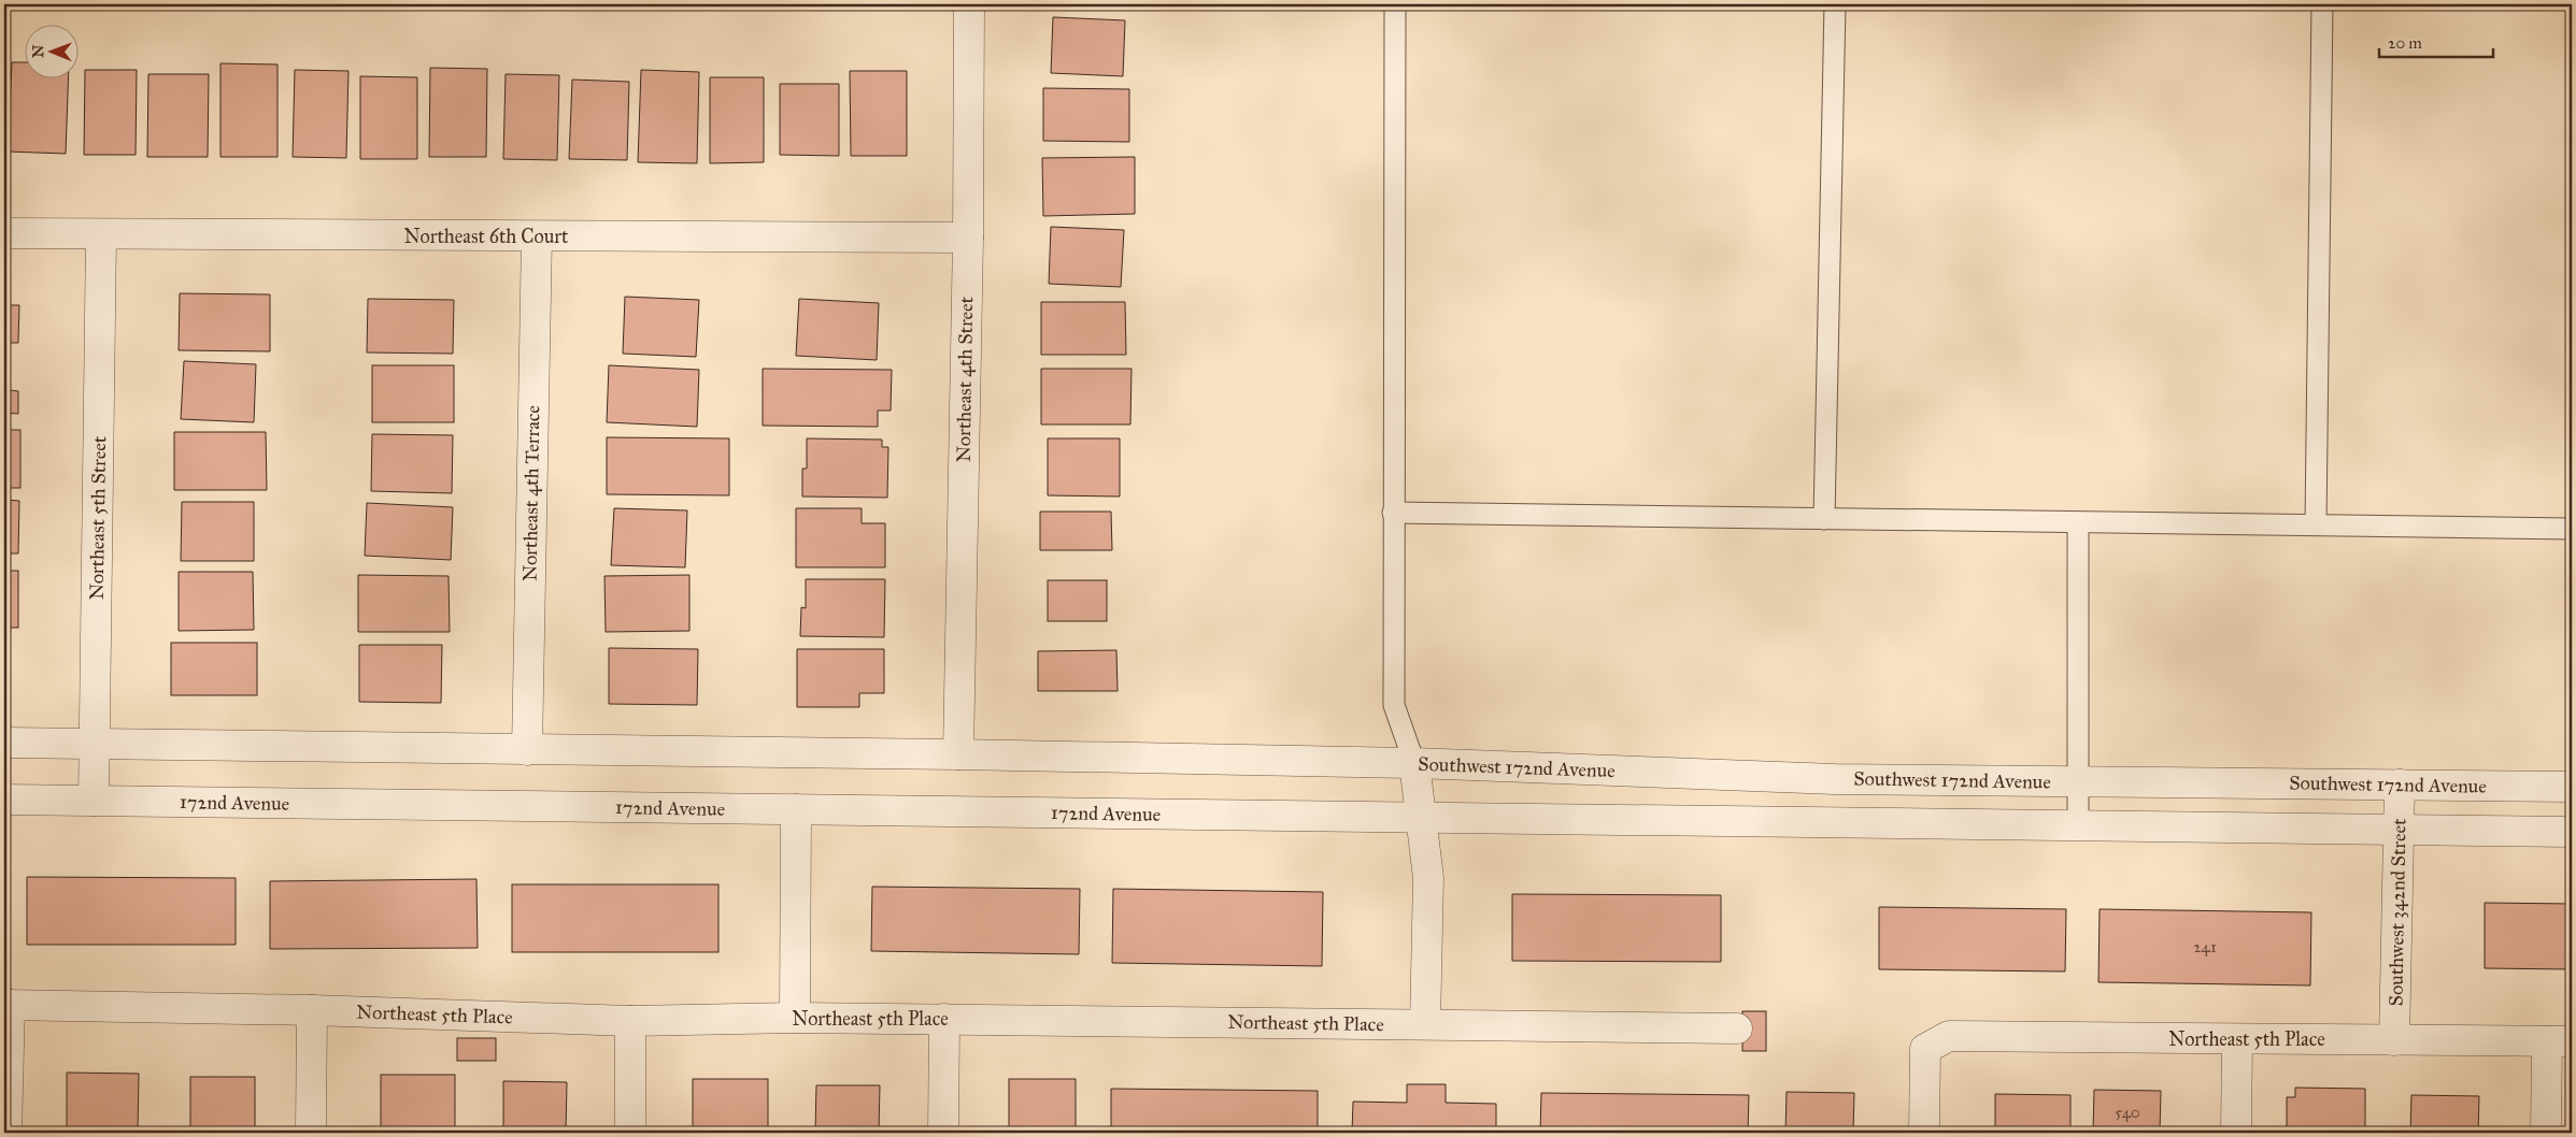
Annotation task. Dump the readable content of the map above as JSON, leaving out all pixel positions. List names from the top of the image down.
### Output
{
  "streets": {
    "street": [
      "Northeast 6th Court",
      "Northeast 4th Street",
      "Northeast 4th Terrace",
      "Northeast 5th Street",
      "Southwest 172nd Avenue",
      "172nd Avenue",
      "Southwest 342nd Street",
      "Northeast 5th Place"
    ]
  },
  "crossings": [
    ["Northeast 6th Court", "Northeast 4th Street"],
    ["Northeast 6th Court", "Northeast 4th Terrace"],
    ["Northeast 6th Court", "Northeast 5th Street"],
    ["Northeast 4th Street", "Southwest 172nd Avenue"],
    ["Northeast 5th Street", "172nd Avenue"],
    ["Southwest 172nd Avenue", "Southwest 342nd Street"],
    ["Southwest 342nd Street", "Northeast 5th Place"]
  ],
  "house_numbers": ["241", "540"],
  "scale_bar": "20 m",
  "north": "left"
}
